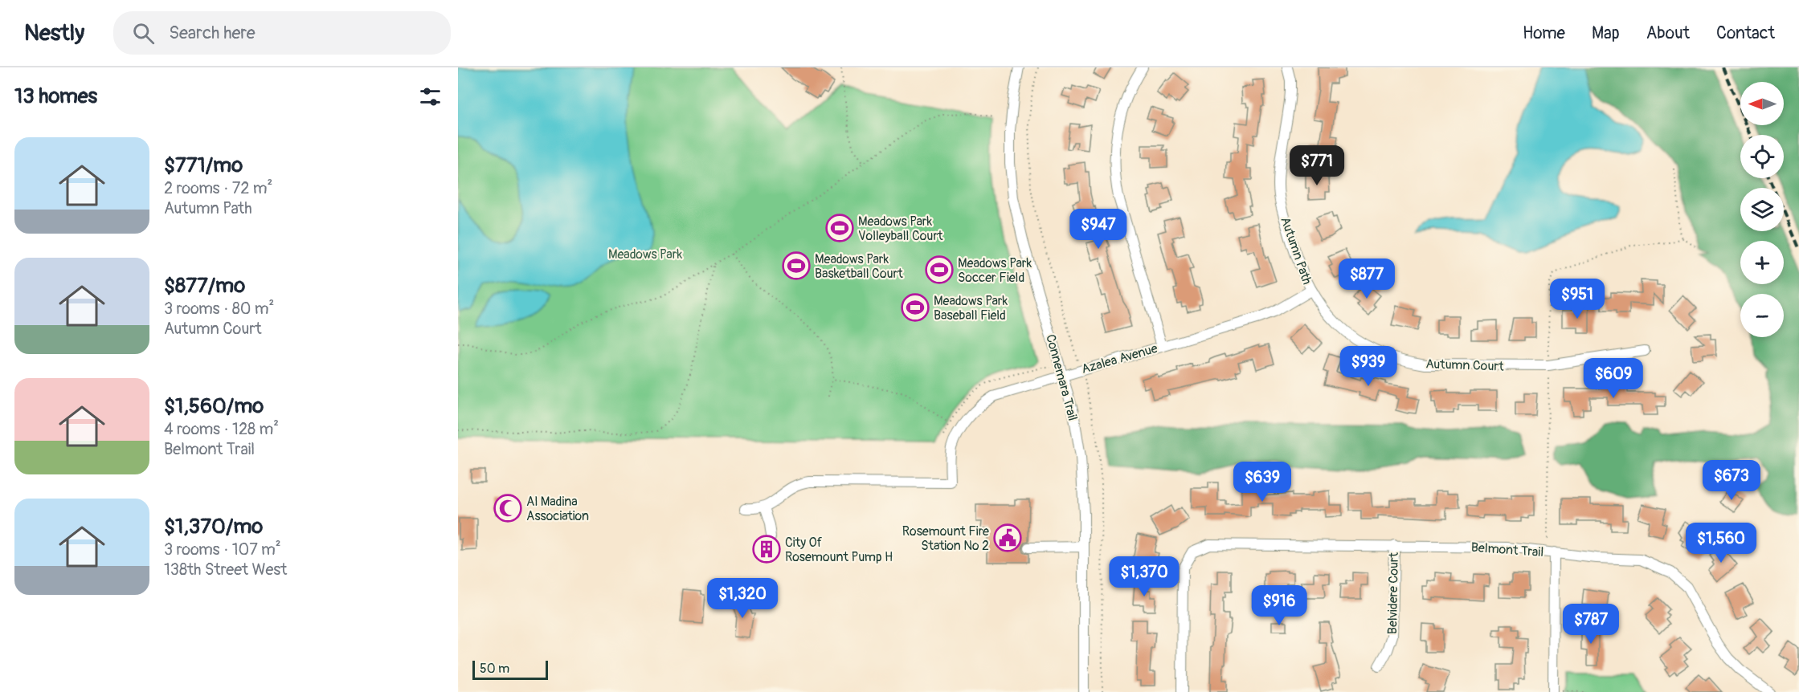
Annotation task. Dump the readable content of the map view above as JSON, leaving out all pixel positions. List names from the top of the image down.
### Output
{
  "streets": {
    "street": [
      "Autumn Path",
      "Azalea Avenue",
      "Autumn Court",
      "Connemara Trail",
      "Belmont Trail",
      "Belvidere Court"
    ]
  },
  "crossings": [
    ["Autumn Path", "Azalea Avenue"],
    ["Autumn Path", "Autumn Court"],
    ["Azalea Avenue", "Autumn Court"],
    ["Azalea Avenue", "Connemara Trail"],
    ["Belmont Trail", "Belvidere Court"]
  ],
  "parks": ["Meadows Park"],
  "places": {
    "sports": [
      "Meadows Park Volleyball Court",
      "Meadows Park Basketball Court",
      "Meadows Park Soccer Field",
      "Meadows Park Baseball Field"
    ],
    "mosque": ["Al Madina Association"],
    "public building": ["Rosemount Fire Station No 2"],
    "building": ["City Of Rosemount Pump H"]
  },
  "scale_bar": "50 m",
  "north": "left",
  "page": {
    "header": "Nestly",
    "search": "Search here",
    "nav": [
      "Home",
      "Map",
      "About",
      "Contact"
    ],
    "heading": "13 homes",
    "map_buttons": ["+", "−"],
    "list": [
      {
        "name": "$771/mo",
        "note": "2 rooms · 72 m² · Autumn Path"
      },
      {
        "name": "$877/mo",
        "note": "3 rooms · 80 m² · Autumn Court"
      },
      {
        "name": "$1,560/mo",
        "note": "4 rooms · 128 m² · Belmont Trail"
      },
      {
        "name": "$1,370/mo",
        "note": "3 rooms · 107 m² · 138th Street West"
      }
    ],
    "price": [
      "$771",
      "$947",
      "$877",
      "$951",
      "$939",
      "$609",
      "$673",
      "$639",
      "$1,560",
      "$1,370",
      "$1,320",
      "$916",
      "$787"
    ],
    "scale": "50 m"
  }
}
